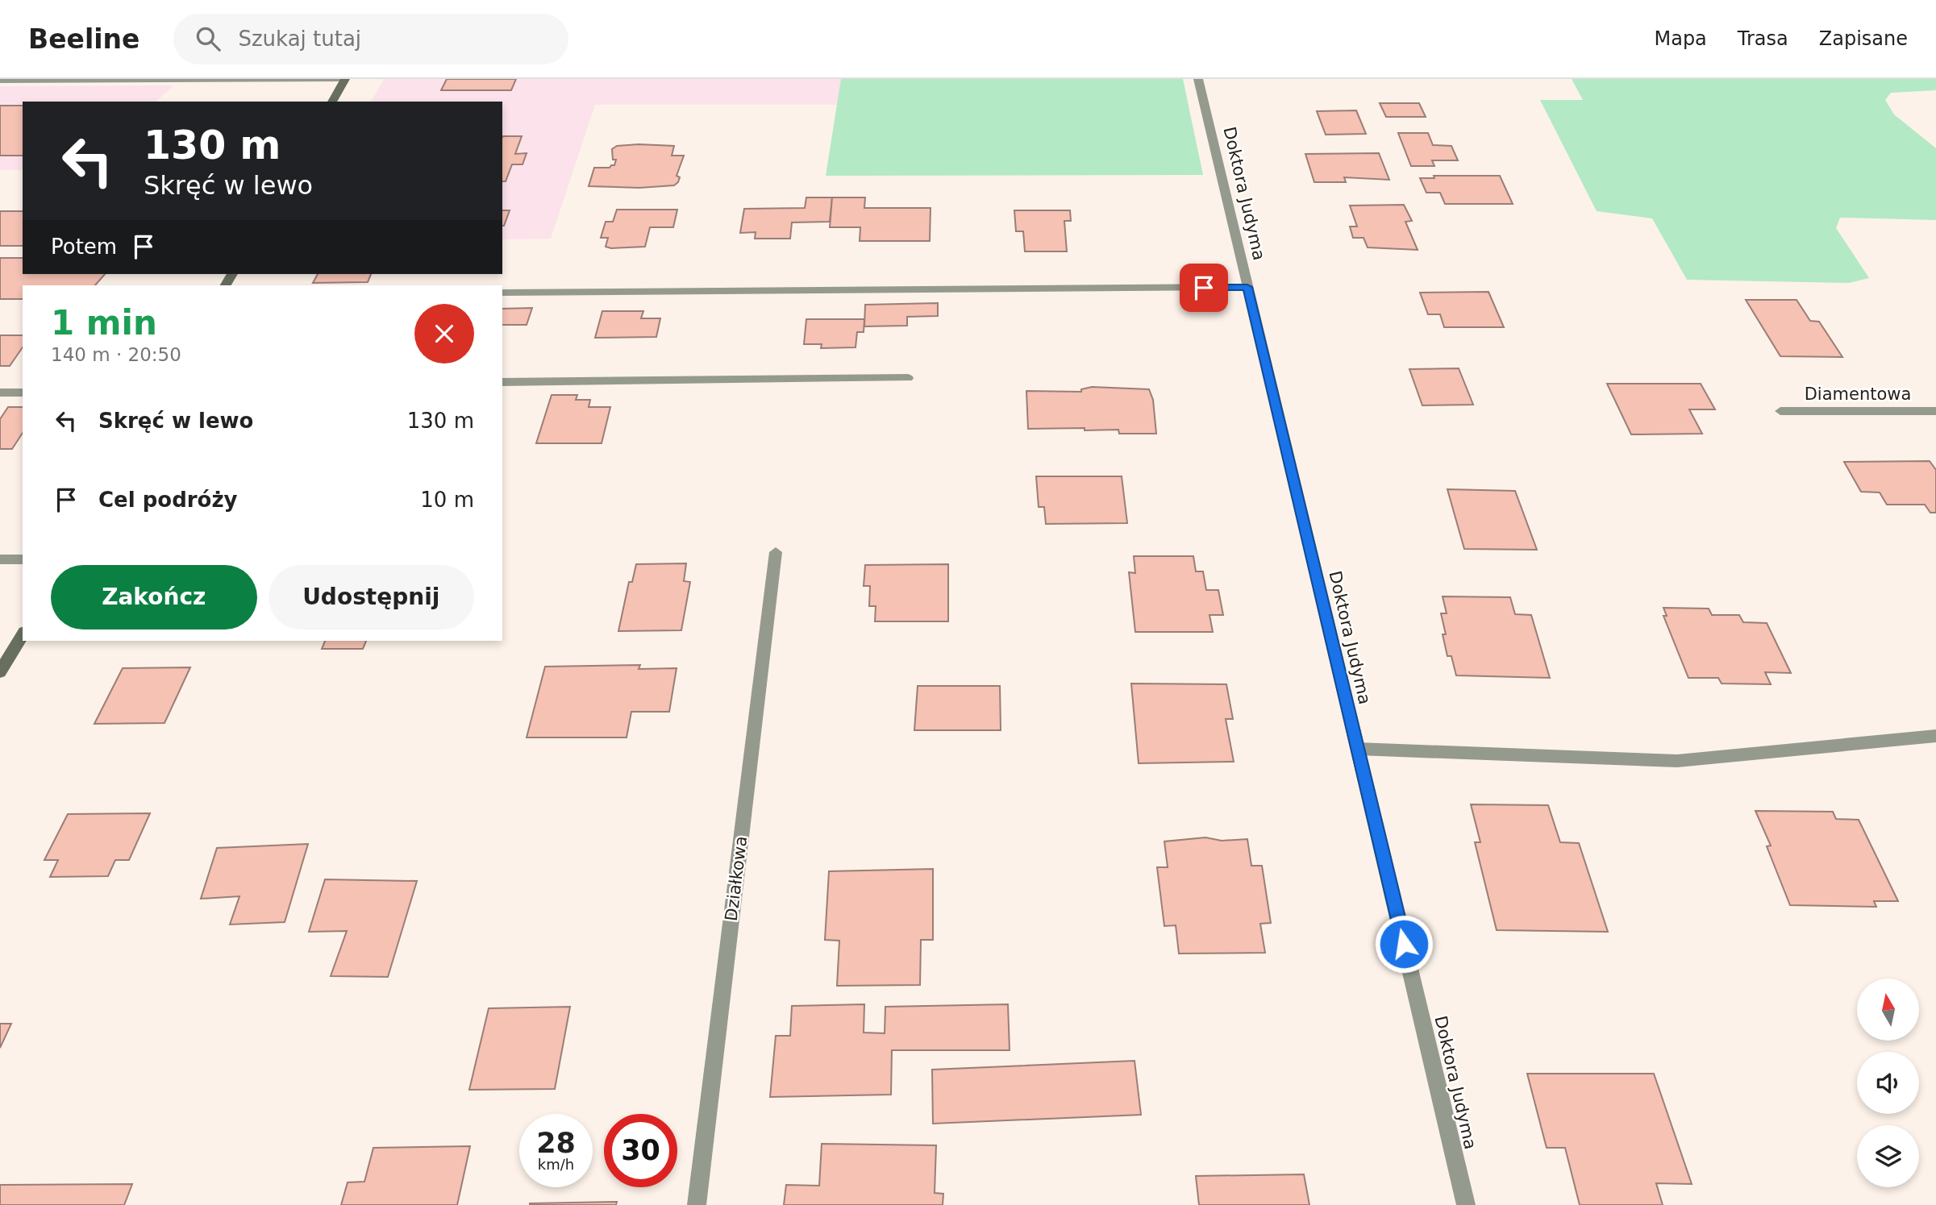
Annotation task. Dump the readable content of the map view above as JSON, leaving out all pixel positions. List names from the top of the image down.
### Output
{
  "streets": {
    "street": ["Doktora Judyma", "Diamentowa", "Działkowa"]
  },
  "north": "top",
  "page": {
    "header": "Beeline",
    "search": "Szukaj tutaj",
    "nav": ["Mapa", "Trasa", "Zapisane"],
    "turn": ["130 m", "Skręć w lewo"],
    "then": "Potem",
    "heading": ["1 min", "140 m · 20:50"],
    "list": [
      {
        "name": "Skręć w lewo",
        "value": "130 m"
      },
      {
        "name": "Cel podróży",
        "value": "10 m"
      }
    ],
    "buttons": ["Zakończ", "Udostępnij"],
    "speed": "28 km/h",
    "limit": "30"
  }
}
